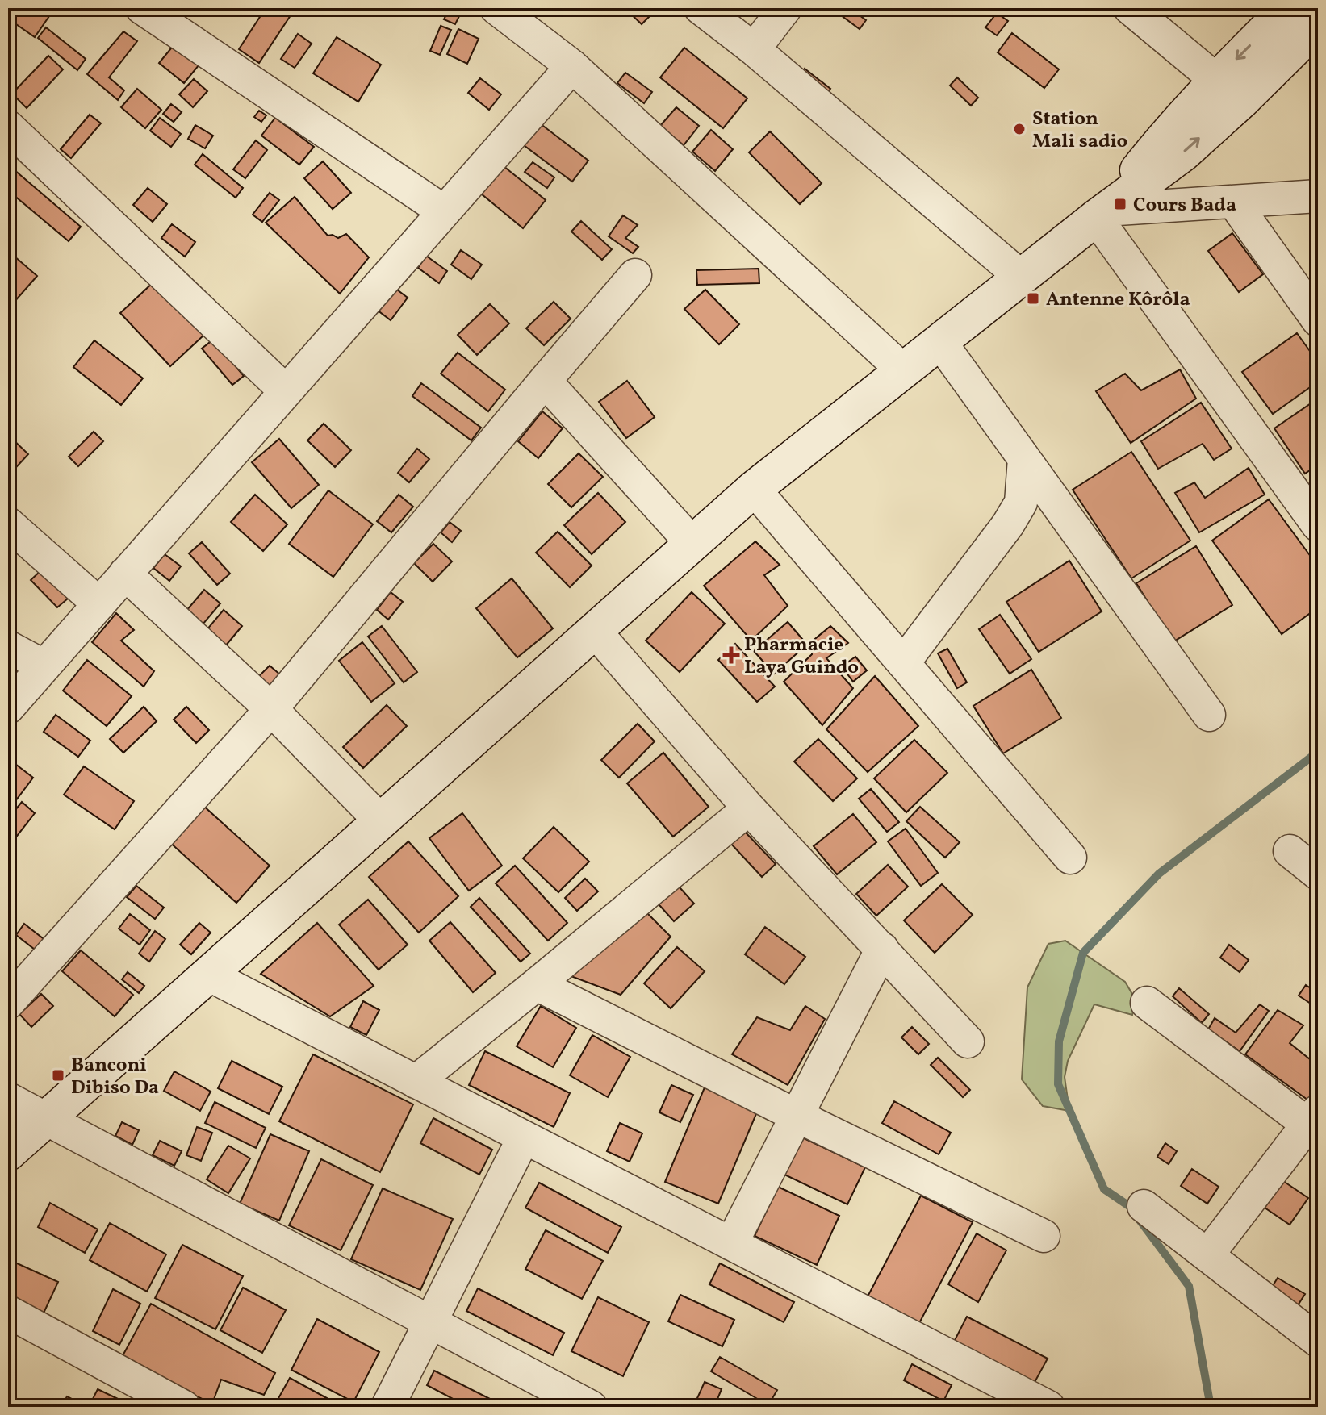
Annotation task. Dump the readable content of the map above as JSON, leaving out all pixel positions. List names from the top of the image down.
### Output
{
  "places": {
    "other": ["Station Mali sadio"],
    "transit": ["Cours Bada", "Antenne Kôrôla", "Banconi Dibiso Da"],
    "health": ["Pharmacie Laya Guindo"]
  }
}
